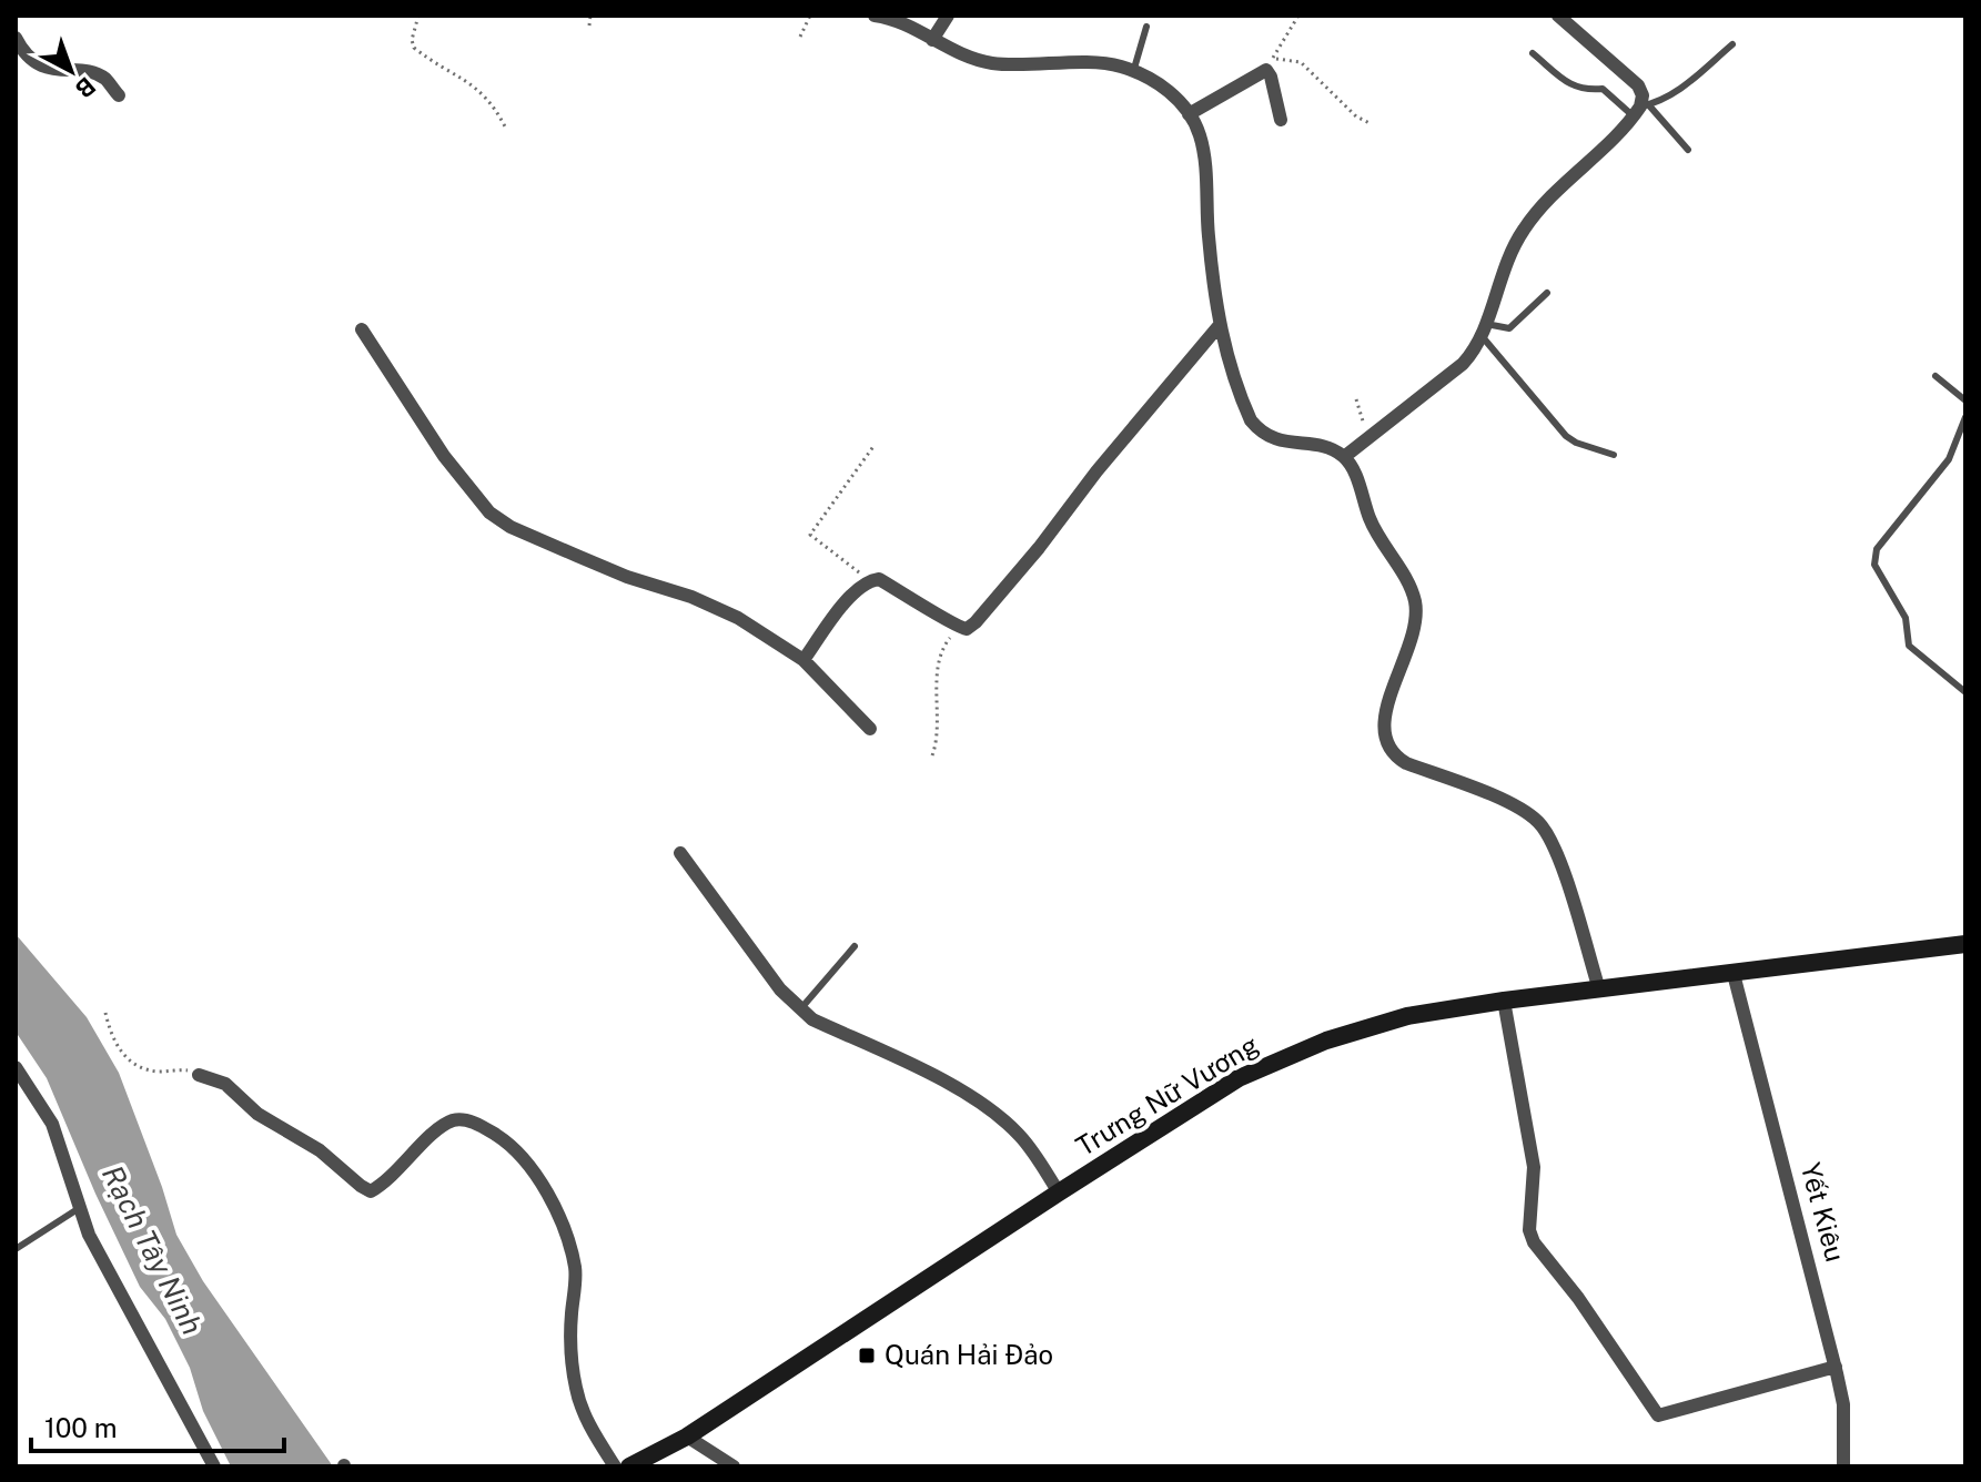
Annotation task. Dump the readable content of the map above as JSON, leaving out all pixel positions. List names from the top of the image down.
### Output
{
  "streets": {
    "main road": ["Trưng Nữ Vương"],
    "street": ["Yết Kiêu"]
  },
  "crossings": [
    ["Trưng Nữ Vương", "Yết Kiêu"]
  ],
  "water": ["Rạch Tây Ninh"],
  "places": {
    "transit": ["Quán Hải Đảo"]
  },
  "scale_bar": "100 m",
  "north": "bottom right"
}
